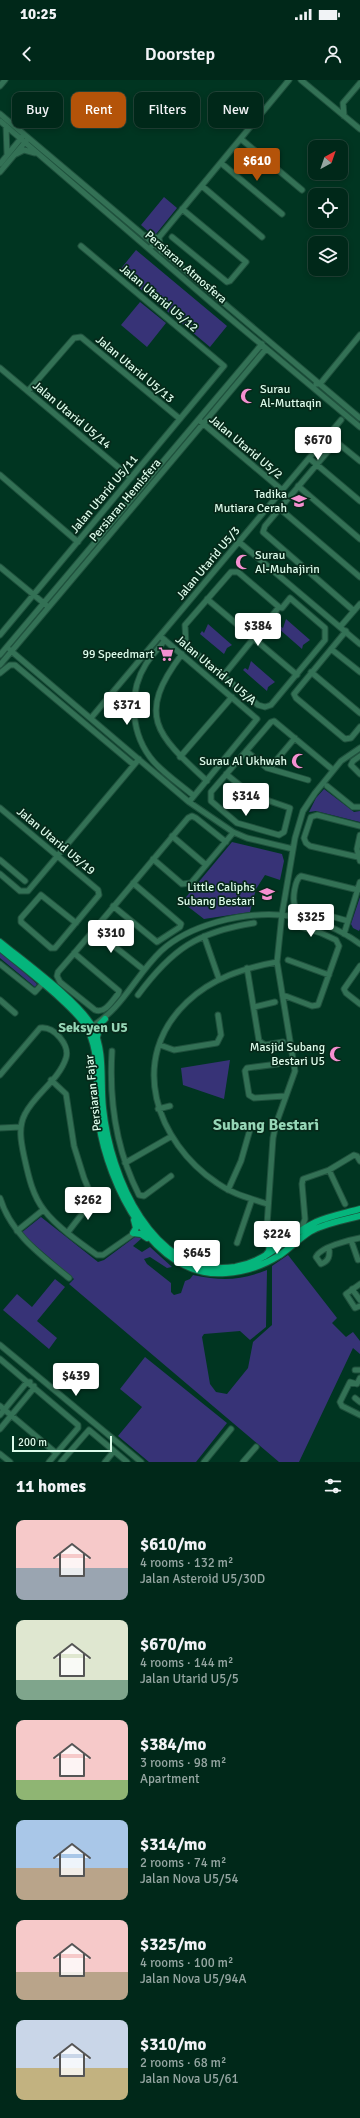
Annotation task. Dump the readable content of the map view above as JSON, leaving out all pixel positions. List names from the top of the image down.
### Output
{
  "streets": {
    "main road": ["Persiaran Fajar"],
    "street": [
      "Persiaran Atmosfera",
      "Jalan Utarid U5/12",
      "Jalan Utarid U5/13",
      "Jalan Utarid U5/14",
      "Jalan Utarid U5/2",
      "Jalan Utarid U5/11",
      "Persiaran Hemisfera",
      "Jalan Utarid U5/3",
      "Jalan Utarid A U5/A",
      "Jalan Utarid U5/19"
    ]
  },
  "crossings": [
    ["Persiaran Atmosfera", "Persiaran Hemisfera"],
    ["Jalan Utarid U5/12", "Jalan Utarid U5/11"],
    ["Jalan Utarid U5/13", "Jalan Utarid U5/14"],
    ["Jalan Utarid U5/13", "Jalan Utarid U5/11"],
    ["Jalan Utarid U5/14", "Jalan Utarid U5/11"],
    ["Jalan Utarid U5/2", "Persiaran Hemisfera"],
    ["Jalan Utarid U5/2", "Jalan Utarid U5/3"],
    ["Jalan Utarid U5/3", "Jalan Utarid A U5/A"]
  ],
  "districts": ["Seksyen U5", "Subang Bestari"],
  "places": {
    "mosque": [
      "Surau Al-Muttaqin",
      "Surau Al-Muhajirin",
      "Surau Al Ukhwah",
      "Masjid Subang Bestari U5"
    ],
    "school or university": ["Tadika Mutiara Cerah", "Little Caliphs Subang Bestari"],
    "supermarket": ["99 Speedmart"]
  },
  "scale_bar": "200 m",
  "north": "top right",
  "page": {
    "status": "10:25",
    "header": "Doorstep",
    "chip": [
      "Buy",
      "Rent",
      "Filters",
      "New"
    ],
    "price": [
      "$610",
      "$670",
      "$384",
      "$371",
      "$314",
      "$325",
      "$310",
      "$262",
      "$224",
      "$645",
      "$439"
    ],
    "scale": "200 m",
    "heading": "11 homes",
    "list": [
      {
        "name": "$610/mo",
        "note": "4 rooms · 132 m² · Jalan Asteroid U5/30D"
      },
      {
        "name": "$670/mo",
        "note": "4 rooms · 144 m² · Jalan Utarid U5/5"
      },
      {
        "name": "$384/mo",
        "note": "3 rooms · 98 m² · Apartment"
      },
      {
        "name": "$314/mo",
        "note": "2 rooms · 74 m² · Jalan Nova U5/54"
      },
      {
        "name": "$325/mo",
        "note": "4 rooms · 100 m² · Jalan Nova U5/94A"
      },
      {
        "name": "$310/mo",
        "note": "2 rooms · 68 m² · Jalan Nova U5/61"
      }
    ]
  }
}
